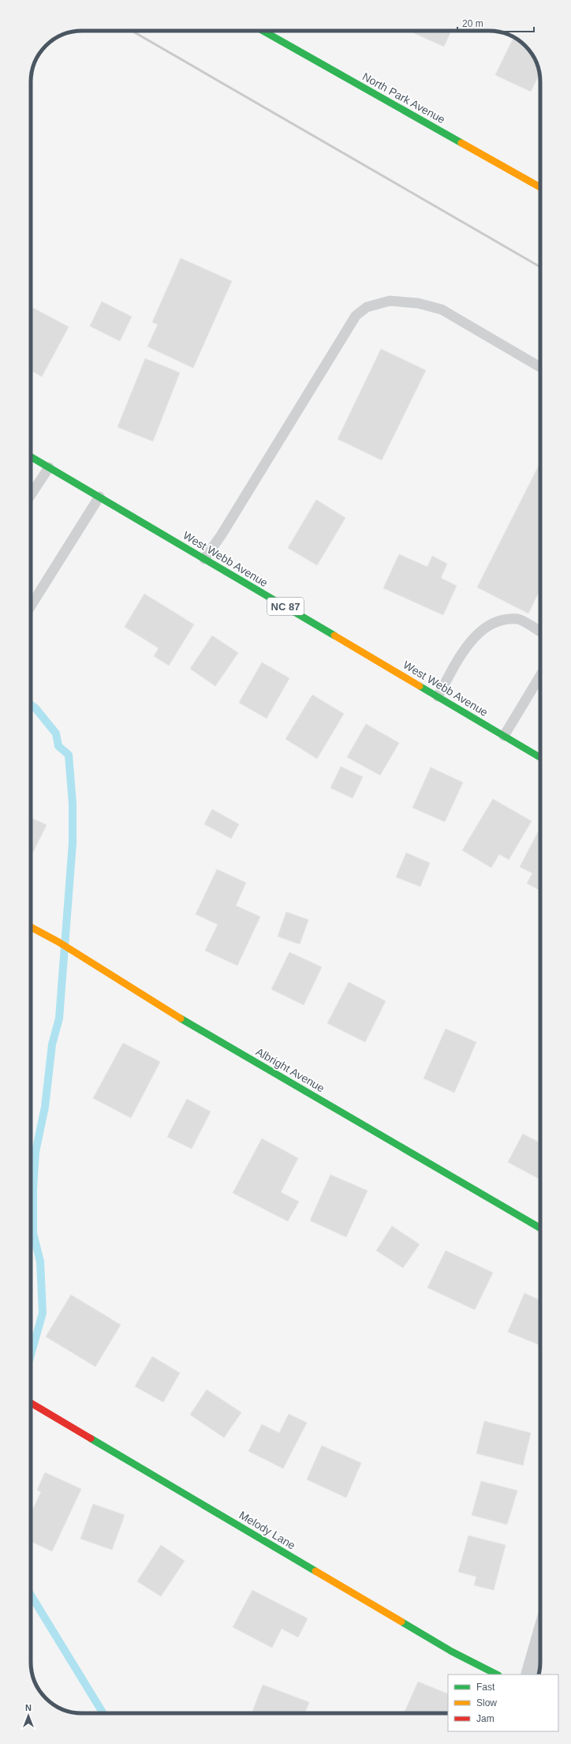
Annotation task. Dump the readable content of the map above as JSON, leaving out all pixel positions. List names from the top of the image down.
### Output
{
  "streets": {
    "main road": [
      "North Park Avenue",
      "West Webb Avenue",
      "NC 87",
      "Albright Avenue",
      "Melody Lane"
    ]
  },
  "legend": ["Fast", "Slow", "Jam"],
  "scale_bar": "20 m",
  "north": "top"
}
